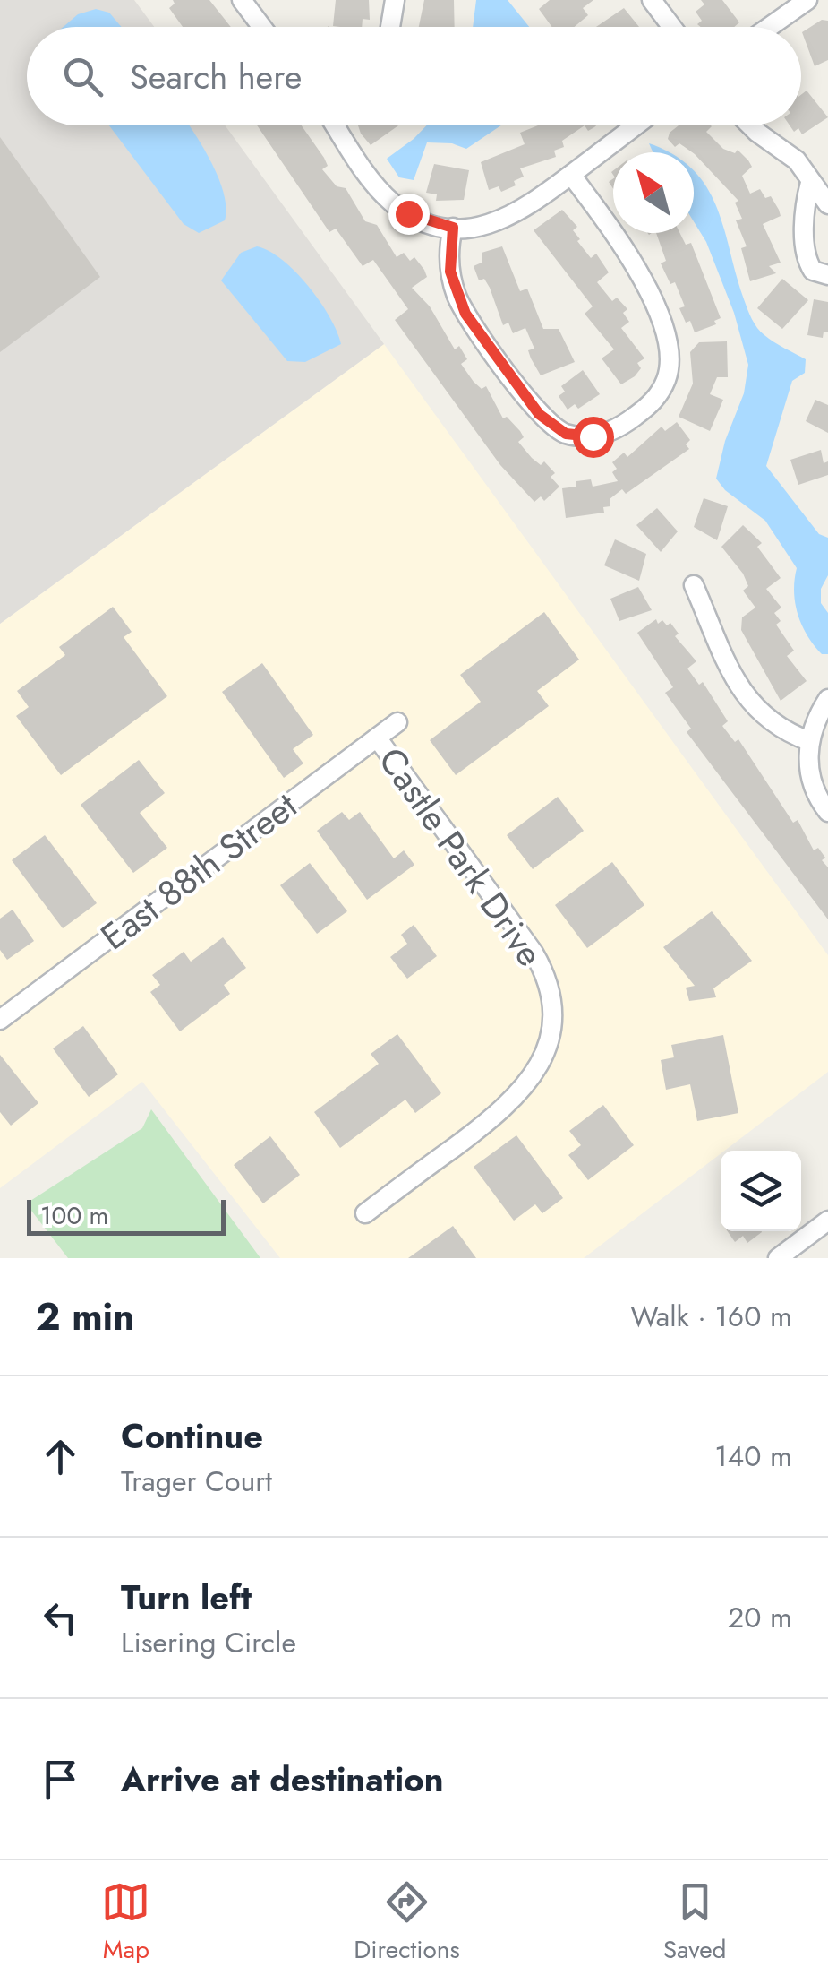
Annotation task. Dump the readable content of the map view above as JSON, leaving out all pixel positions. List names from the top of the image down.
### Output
{
  "streets": {
    "street": ["Castle Park Drive", "East 88th Street"]
  },
  "crossings": [
    ["Castle Park Drive", "East 88th Street"]
  ],
  "scale_bar": "100 m",
  "north": "top left",
  "page": {
    "search": "Search here",
    "scale": "100 m",
    "heading": ["2 min", "Walk · 160 m"],
    "list": [
      ["Continue", "Trager Court", "140 m"],
      ["Turn left", "Lisering Circle", "20 m"],
      "Arrive at destination"
    ],
    "nav": ["Map", "Directions", "Saved"]
  }
}
